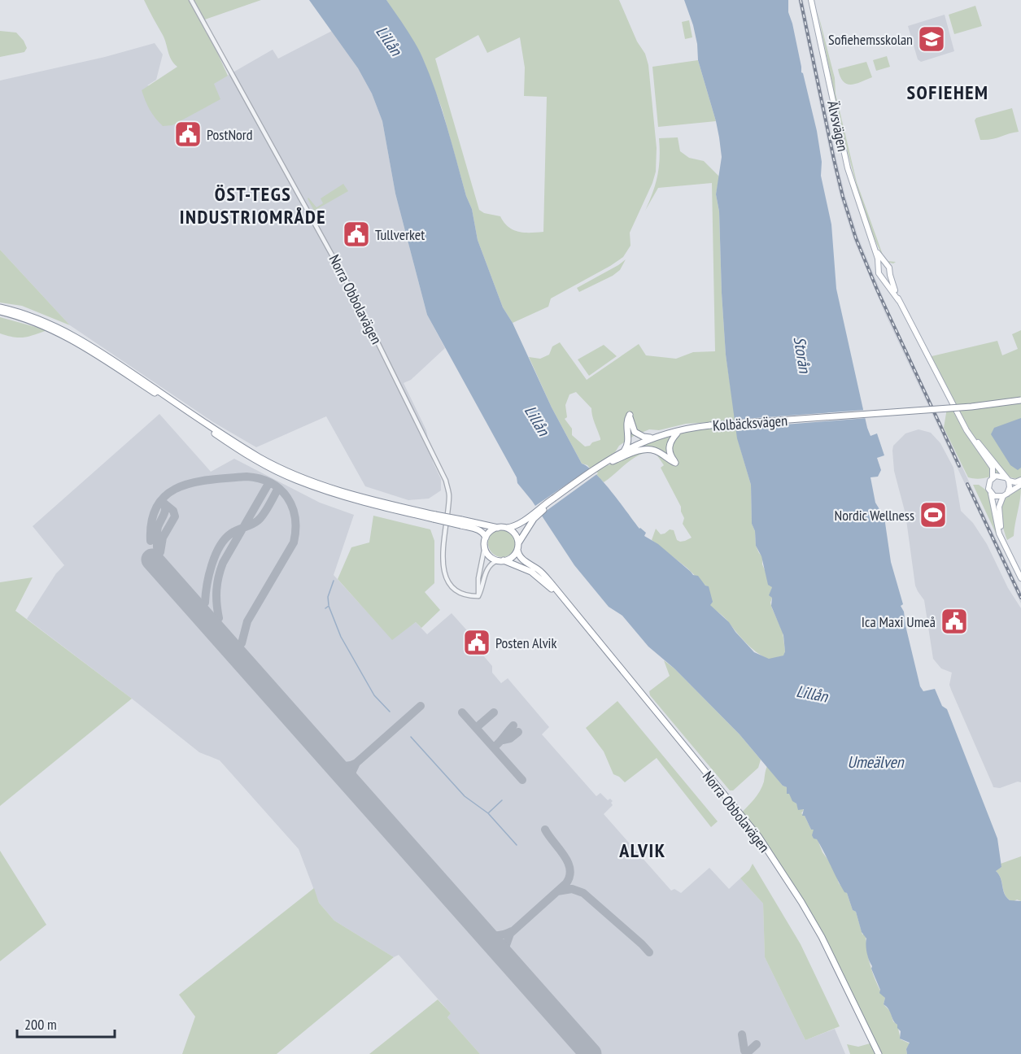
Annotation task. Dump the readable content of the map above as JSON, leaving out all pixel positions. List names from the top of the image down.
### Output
{
  "streets": {
    "highway": ["Norra Obbolavägen", "Kolbäcksvägen"],
    "main road": ["Älvsvägen"]
  },
  "crossings": [
    ["Norra Obbolavägen", "Kolbäcksvägen"]
  ],
  "districts": ["SOFIEHEM", "ÖST-TEGS INDUSTRIOMRÅDE", "ALVIK"],
  "water": ["Lillån", "Storån", "Umeälven"],
  "places": {
    "school or university": ["Sofiehemsskolan"],
    "public building": [
      "PostNord",
      "Tullverket",
      "Ica Maxi Umeå",
      "Posten Alvik"
    ],
    "sports": ["Nordic Wellness"]
  },
  "scale_bar": "200 m"
}
